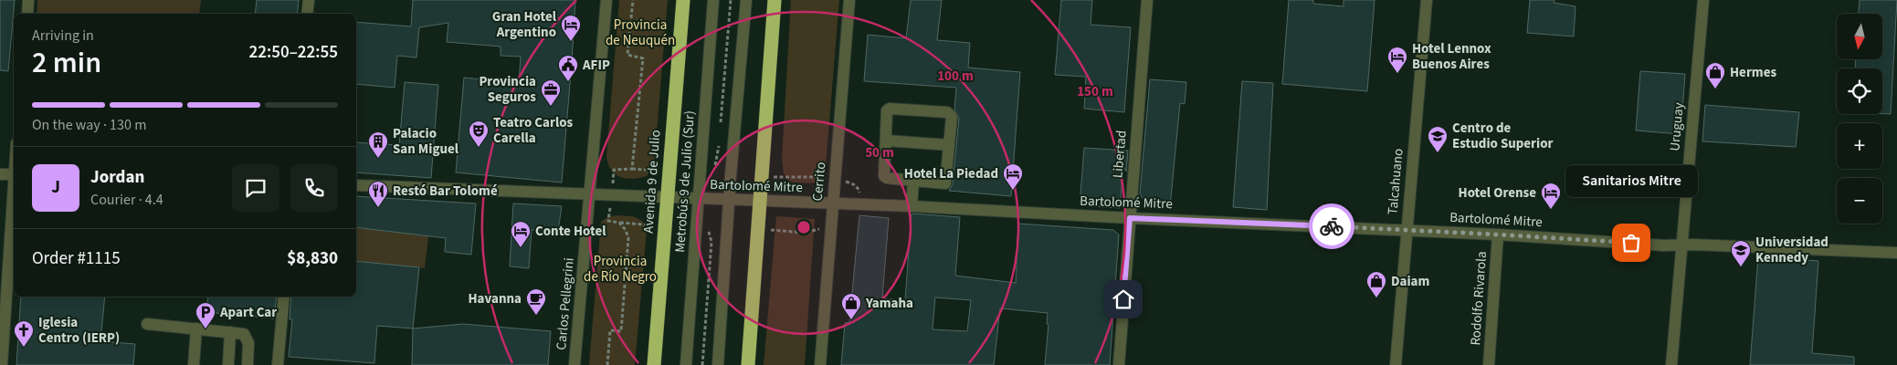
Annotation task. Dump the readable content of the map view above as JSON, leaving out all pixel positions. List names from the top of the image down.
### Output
{
  "streets": {
    "highway": ["Avenida 9 de Julio"],
    "street": [
      "Uruguay",
      "Libertad",
      "Metrobús 9 de Julio (Sur)",
      "Cerrito",
      "Talcahuano",
      "Bartolomé Mitre",
      "Rodolfo Rivarola",
      "Carlos Pellegrini"
    ]
  },
  "crossings": [
    ["Uruguay", "Bartolomé Mitre"],
    ["Libertad", "Bartolomé Mitre"],
    ["Avenida 9 de Julio", "Bartolomé Mitre"],
    ["Metrobús 9 de Julio (Sur)", "Bartolomé Mitre"],
    ["Cerrito", "Bartolomé Mitre"],
    ["Talcahuano", "Bartolomé Mitre"],
    ["Bartolomé Mitre", "Rodolfo Rivarola"],
    ["Bartolomé Mitre", "Carlos Pellegrini"]
  ],
  "parks": ["Provincia de Neuquén", "Provincia de Río Negro"],
  "places": {
    "hotel": [
      "Gran Hotel Argentino",
      "Hotel Lennox Buenos Aires",
      "Hotel La Piedad",
      "Hotel Orense",
      "Conte Hotel"
    ],
    "public building": ["AFIP"],
    "shop": ["Hermes", "Daiam", "Yamaha"],
    "office": ["Provincia Seguros"],
    "theatre": ["Teatro Carlos Carella"],
    "school or university": ["Centro de Estudio Superior", "Universidad Kennedy"],
    "building": ["Palacio San Miguel"],
    "restaurant": ["Restó Bar Tolomé"],
    "other": ["Sanitarios Mitre"],
    "cafe": ["Havanna"],
    "parking": ["Apart Car"],
    "church": ["Iglesia Centro (IERP)"]
  },
  "north": "bottom",
  "page": {
    "map_buttons": ["+", "−"],
    "heading": ["2 min", "Arriving in", "22:50–22:55"],
    "panel": [
      "Jordan",
      "Courier · 4.4",
      "Order #1115",
      "$8,830"
    ],
    "bar": "On the way · 130 m",
    "round": "J",
    "bubble": "Sanitarios Mitre"
  },
  "rings": ["100 m", "150 m", "50 m"]
}
